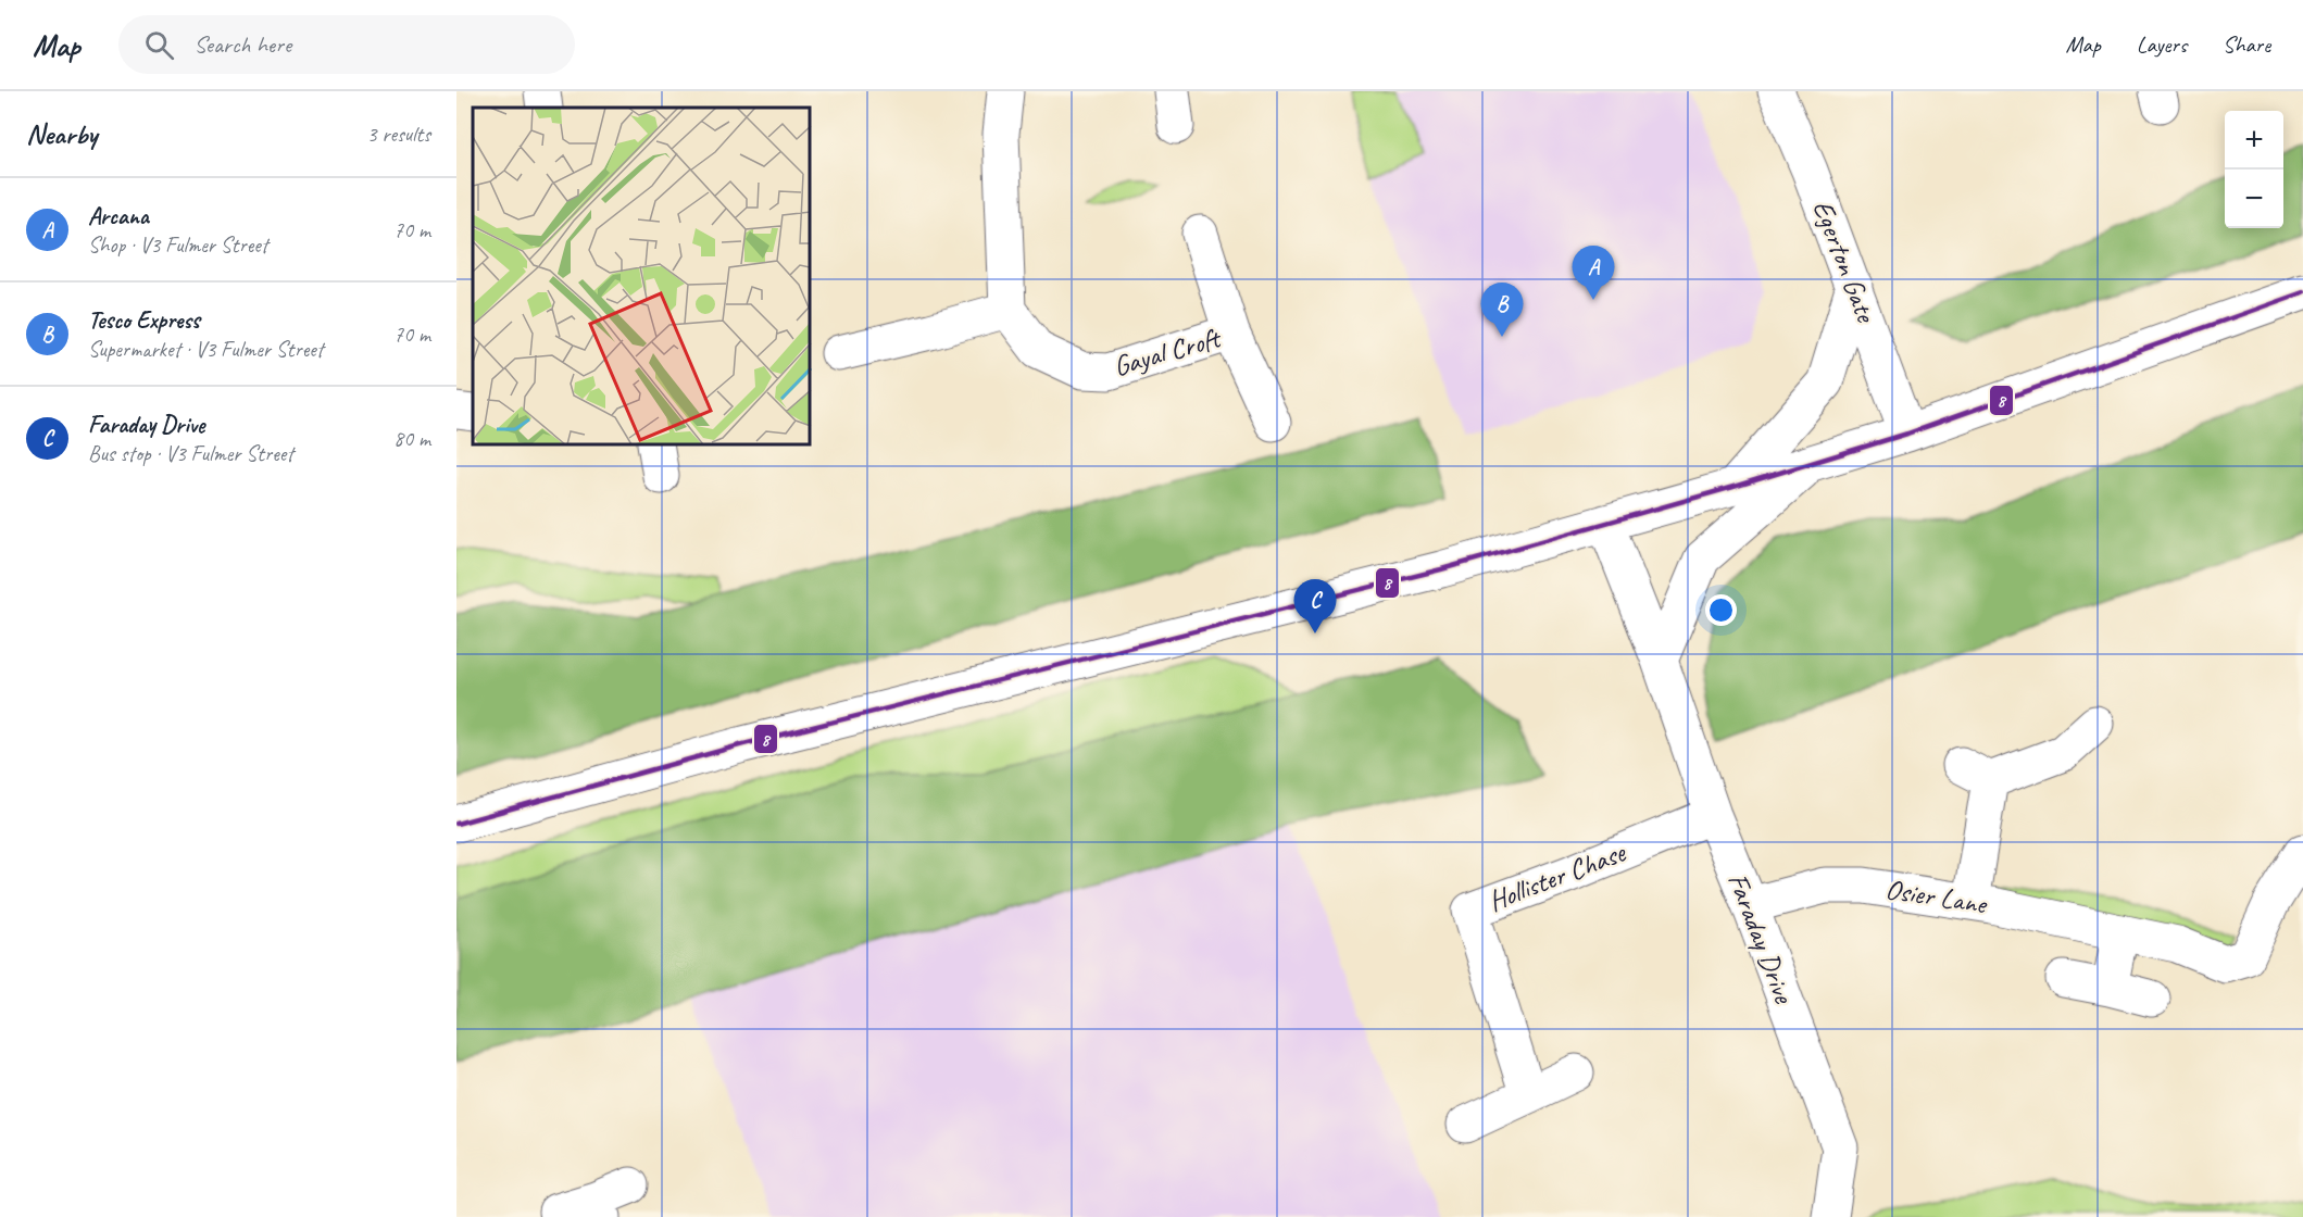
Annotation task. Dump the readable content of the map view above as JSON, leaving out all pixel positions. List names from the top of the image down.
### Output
{
  "streets": {
    "street": [
      "Egerton Gate",
      "Gayal Croft",
      "Hollister Chase",
      "Osier Lane",
      "Faraday Drive"
    ]
  },
  "crossings": [
    ["Hollister Chase", "Faraday Drive"],
    ["Osier Lane", "Faraday Drive"]
  ],
  "lines": ["transit line 8"],
  "page": {
    "header": "Map",
    "search": "Search here",
    "nav": ["Map", "Layers", "Share"],
    "heading": ["Nearby", "3 results"],
    "map_buttons": ["+", "−"],
    "list": [
      {
        "mark": "A",
        "name": "Arcana",
        "note": "Shop · V3 Fulmer Street",
        "value": "70 m"
      },
      {
        "mark": "B",
        "name": "Tesco Express",
        "note": "Supermarket · V3 Fulmer Street",
        "value": "70 m"
      },
      {
        "mark": "C",
        "name": "Faraday Drive",
        "note": "Bus stop · V3 Fulmer Street",
        "value": "80 m"
      }
    ],
    "pins": ["A", "B", "C"]
  }
}
